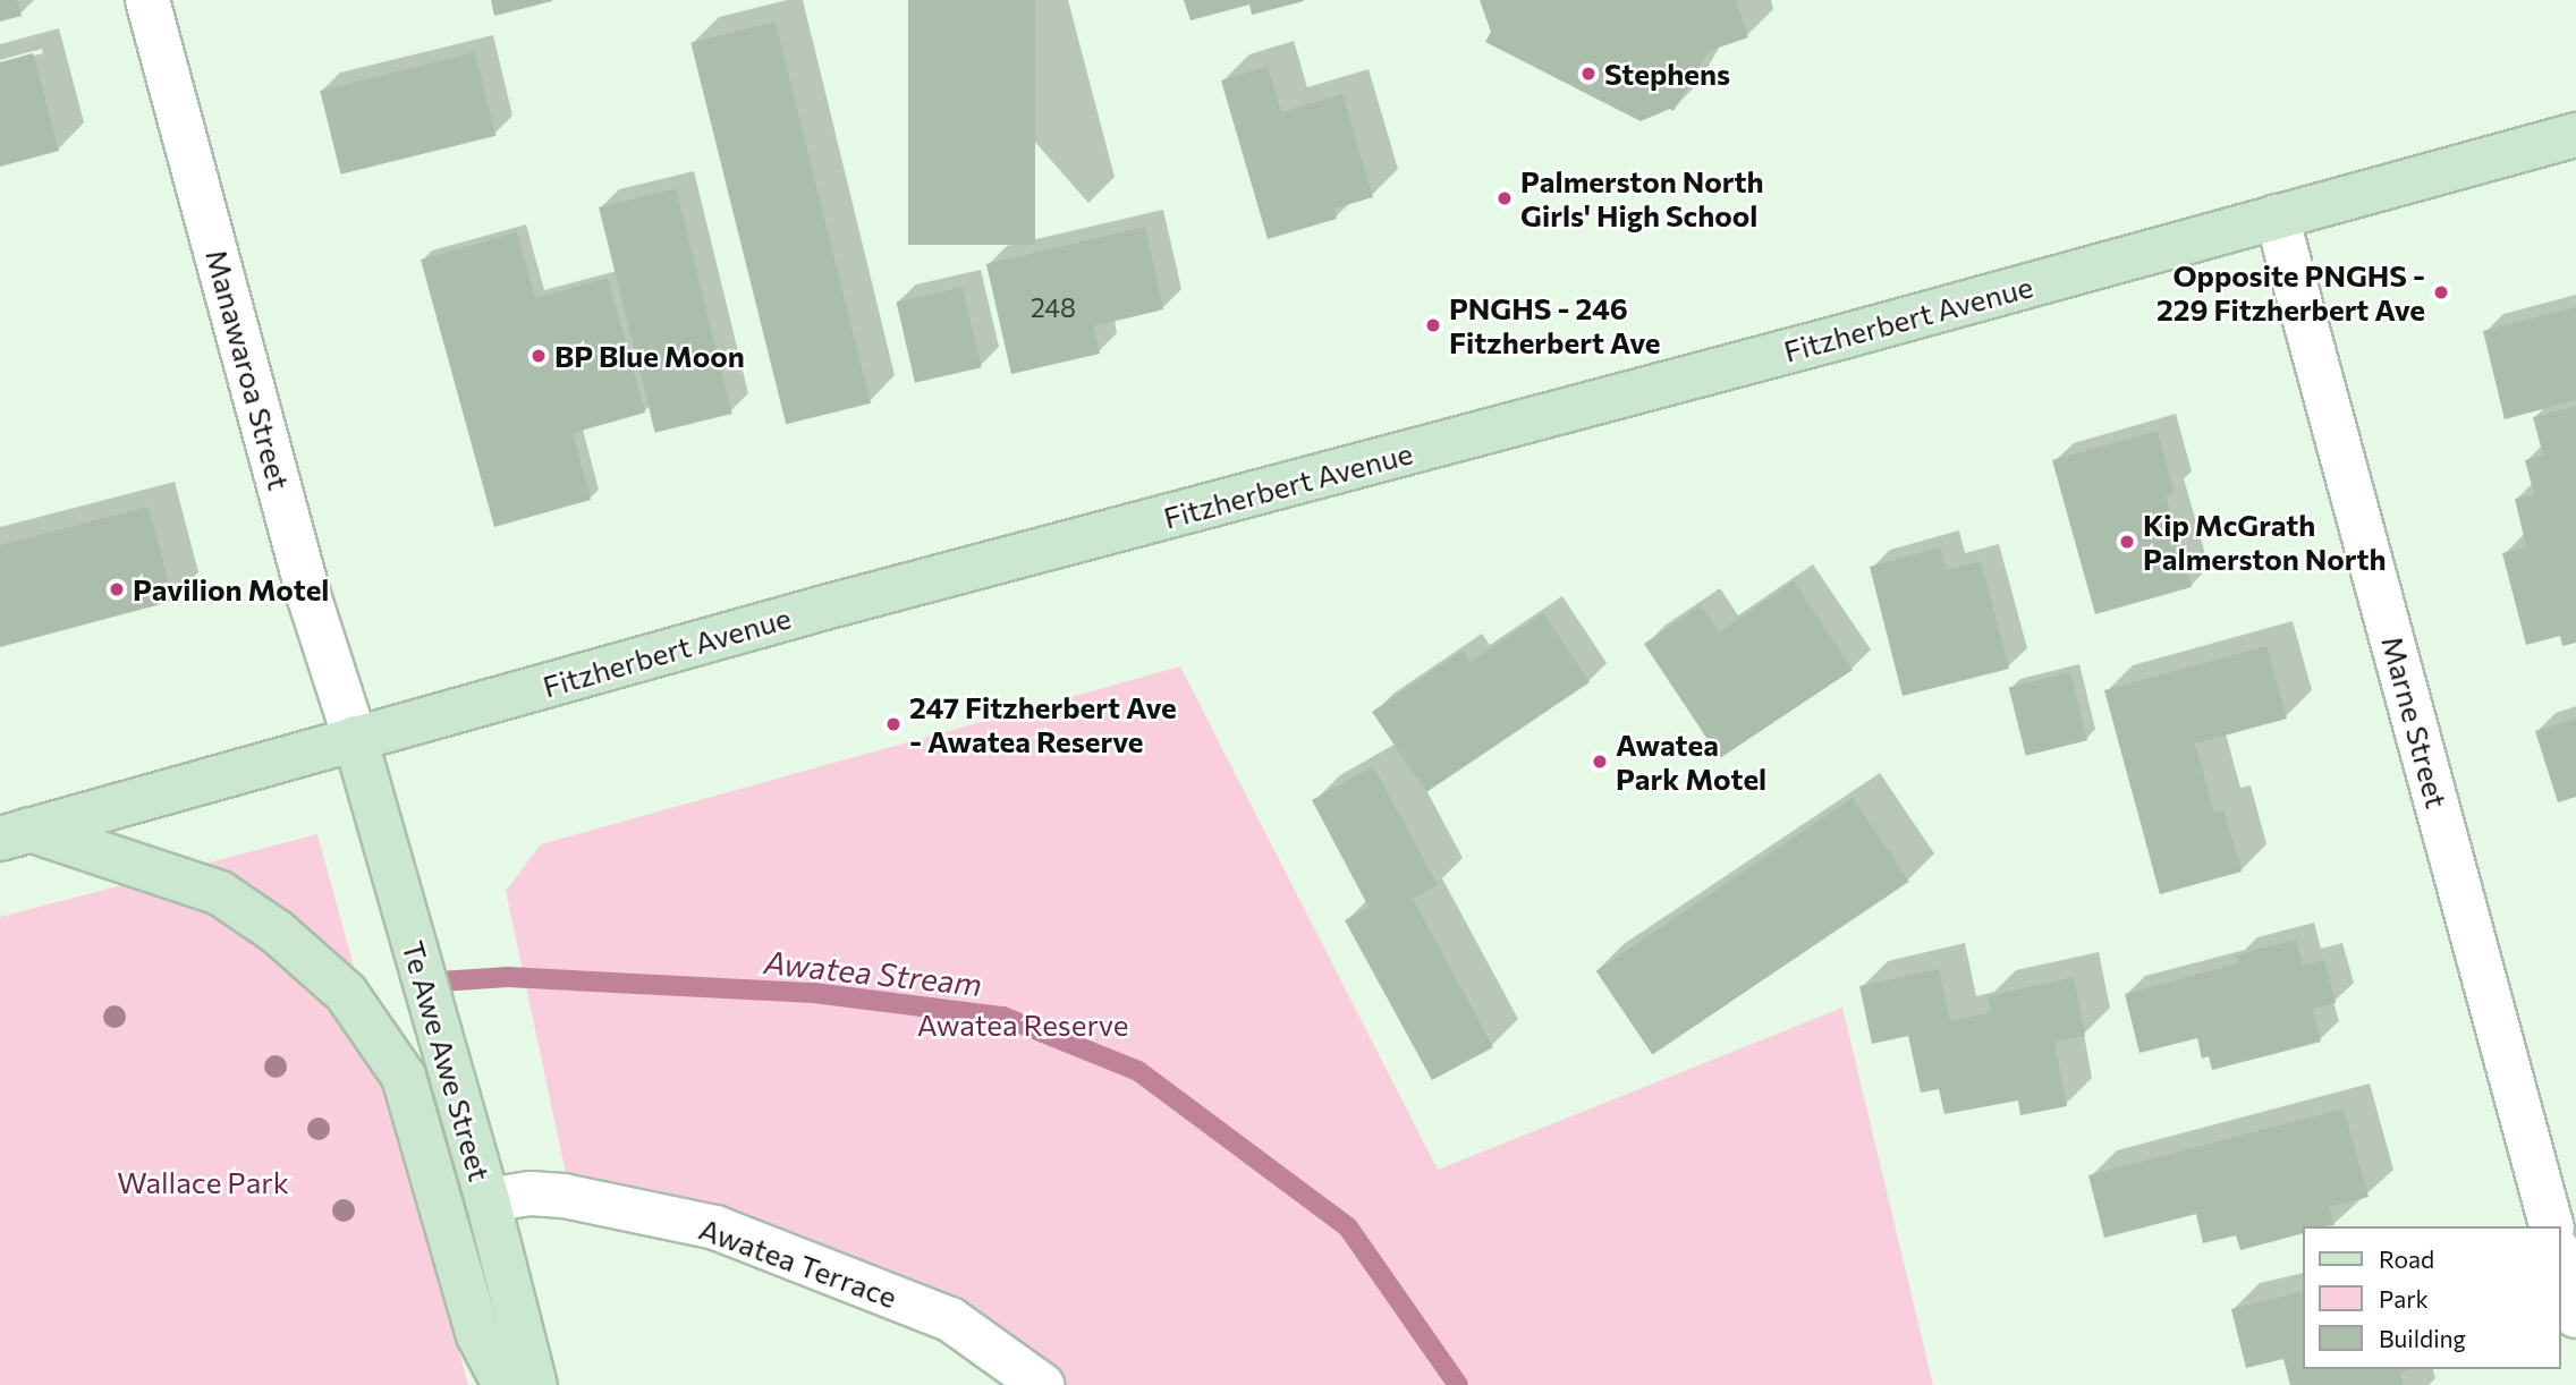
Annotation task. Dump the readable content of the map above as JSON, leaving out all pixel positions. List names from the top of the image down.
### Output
{
  "streets": {
    "main road": ["Fitzherbert Avenue", "Te Awe Awe Street"],
    "street": ["Manawaroa Street", "Marne Street", "Awatea Terrace"]
  },
  "crossings": [
    ["Fitzherbert Avenue", "Manawaroa Street"],
    ["Fitzherbert Avenue", "Marne Street"],
    ["Fitzherbert Avenue", "Te Awe Awe Street"],
    ["Manawaroa Street", "Te Awe Awe Street"],
    ["Te Awe Awe Street", "Awatea Terrace"]
  ],
  "water": ["Awatea Stream"],
  "parks": ["Awatea Reserve", "Wallace Park"],
  "places": [
    "Stephens",
    "Palmerston North Girls' High School",
    "Opposite PNGHS - 229 Fitzherbert Ave",
    "PNGHS - 246 Fitzherbert Ave",
    "BP Blue Moon",
    "Kip McGrath Palmerston North",
    "Pavilion Motel",
    "247 Fitzherbert Ave - Awatea Reserve",
    "Awatea Park Motel"
  ],
  "house_numbers": ["248"],
  "legend": ["Road", "Park", "Building"]
}
